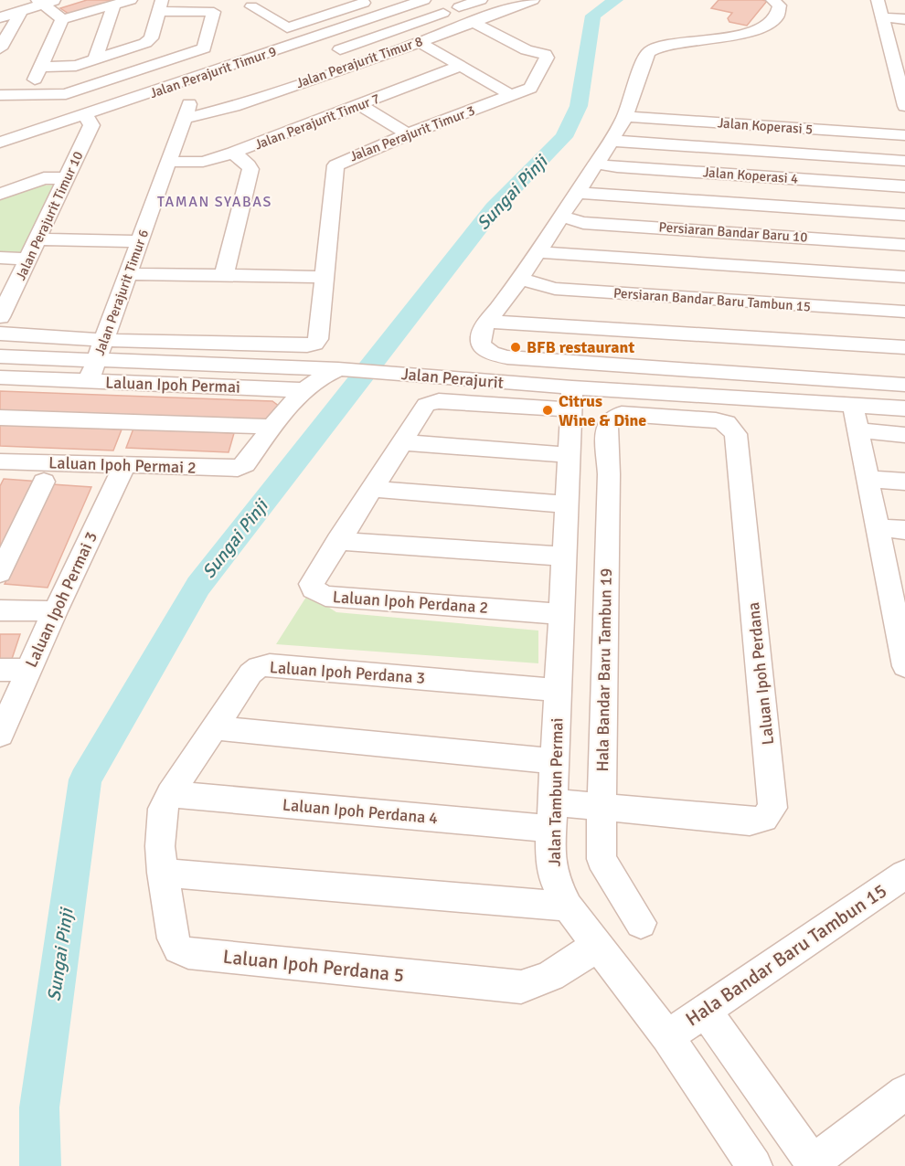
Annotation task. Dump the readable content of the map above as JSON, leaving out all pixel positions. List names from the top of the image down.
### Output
{
  "streets": {
    "street": [
      "Jalan Perajurit Timur 8",
      "Jalan Perajurit Timur 9",
      "Jalan Perajurit Timur 7",
      "Jalan Koperasi 5",
      "Jalan Perajurit Timur 3",
      "Jalan Koperasi 4",
      "Jalan Perajurit Timur 10",
      "Persiaran Bandar Baru 10",
      "Jalan Perajurit Timur 6",
      "Persiaran Bandar Baru Tambun 15",
      "Jalan Perajurit",
      "Laluan Ipoh Permai",
      "Laluan Ipoh Permai 2",
      "Laluan Ipoh Permai 3",
      "Laluan Ipoh Perdana 2",
      "Hala Bandar Baru Tambun 19",
      "Laluan Ipoh Perdana 3",
      "Laluan Ipoh Perdana",
      "Jalan Tambun Permai",
      "Laluan Ipoh Perdana 4",
      "Hala Bandar Baru Tambun 15",
      "Laluan Ipoh Perdana 5"
    ]
  },
  "crossings": [
    ["Jalan Perajurit Timur 8", "Jalan Perajurit Timur 3"],
    ["Jalan Perajurit Timur 8", "Jalan Perajurit Timur 6"],
    ["Jalan Perajurit Timur 9", "Jalan Perajurit Timur 10"],
    ["Jalan Perajurit Timur 9", "Jalan Perajurit Timur 6"],
    ["Jalan Perajurit Timur 7", "Jalan Perajurit Timur 6"],
    ["Jalan Perajurit Timur 3", "Jalan Perajurit Timur 6"],
    ["Jalan Perajurit Timur 6", "Jalan Perajurit"],
    ["Jalan Perajurit Timur 6", "Laluan Ipoh Permai"],
    ["Jalan Perajurit", "Jalan Tambun Permai"],
    ["Laluan Ipoh Permai 2", "Laluan Ipoh Permai 3"],
    ["Laluan Ipoh Perdana 2", "Jalan Tambun Permai"],
    ["Hala Bandar Baru Tambun 19", "Laluan Ipoh Perdana"],
    ["Laluan Ipoh Perdana 3", "Jalan Tambun Permai"],
    ["Laluan Ipoh Perdana 3", "Laluan Ipoh Perdana 4"],
    ["Laluan Ipoh Perdana 3", "Laluan Ipoh Perdana 5"],
    ["Laluan Ipoh Perdana", "Jalan Tambun Permai"],
    ["Laluan Ipoh Perdana", "Laluan Ipoh Perdana 4"],
    ["Jalan Tambun Permai", "Laluan Ipoh Perdana 4"],
    ["Jalan Tambun Permai", "Hala Bandar Baru Tambun 15"],
    ["Jalan Tambun Permai", "Laluan Ipoh Perdana 5"],
    ["Laluan Ipoh Perdana 4", "Laluan Ipoh Perdana 5"]
  ],
  "districts": ["TAMAN SYABAS"],
  "water": ["Sungai Pinji"],
  "places": ["BFB restaurant", "Citrus Wine & Dine"]
}
